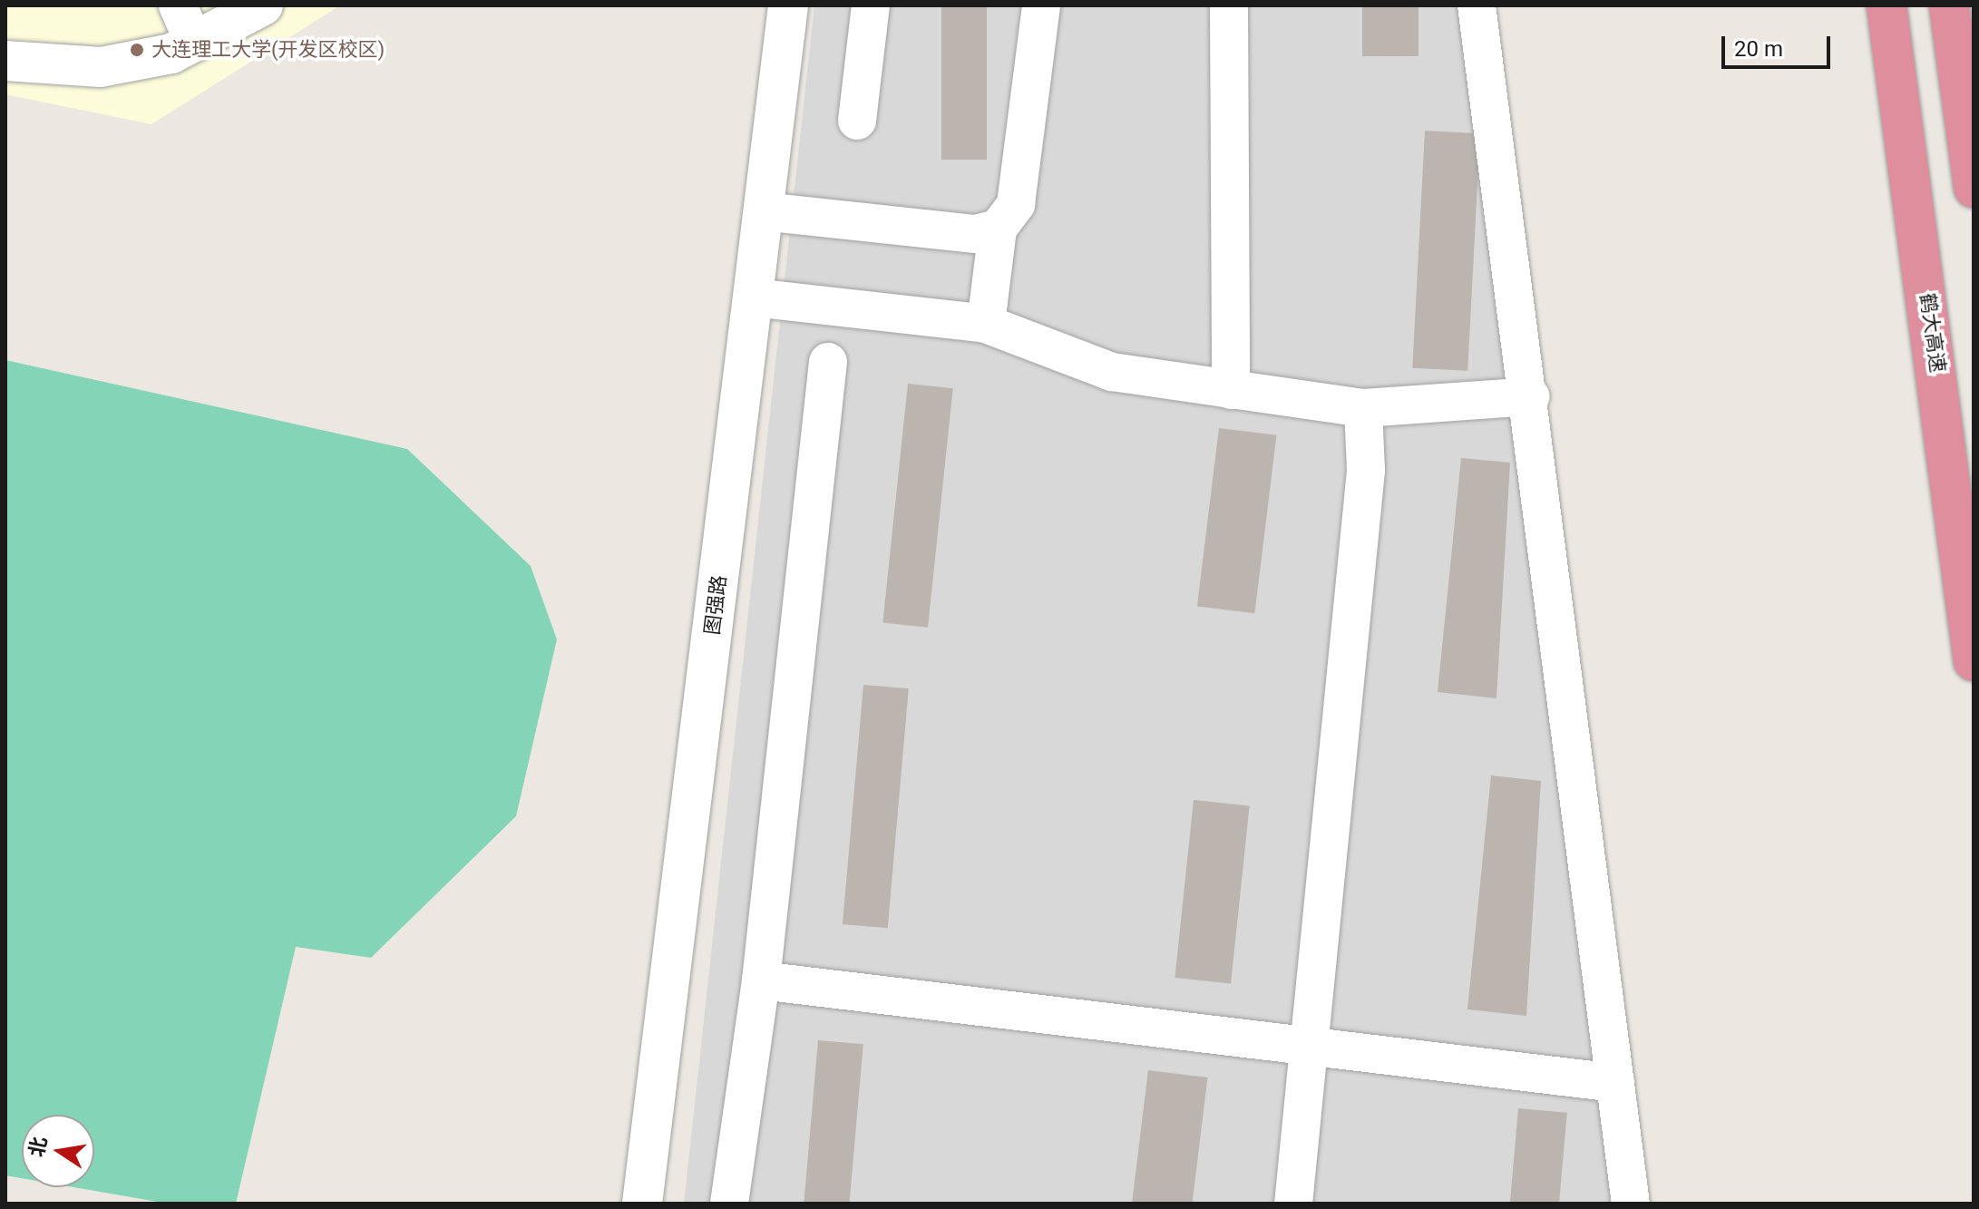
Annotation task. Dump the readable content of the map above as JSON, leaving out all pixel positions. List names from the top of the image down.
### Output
{
  "streets": {
    "highway": ["鹤大高速"],
    "street": ["图强路"]
  },
  "places": ["大连理工大学(开发区校区)"],
  "scale_bar": "20 m",
  "north": "left"
}
